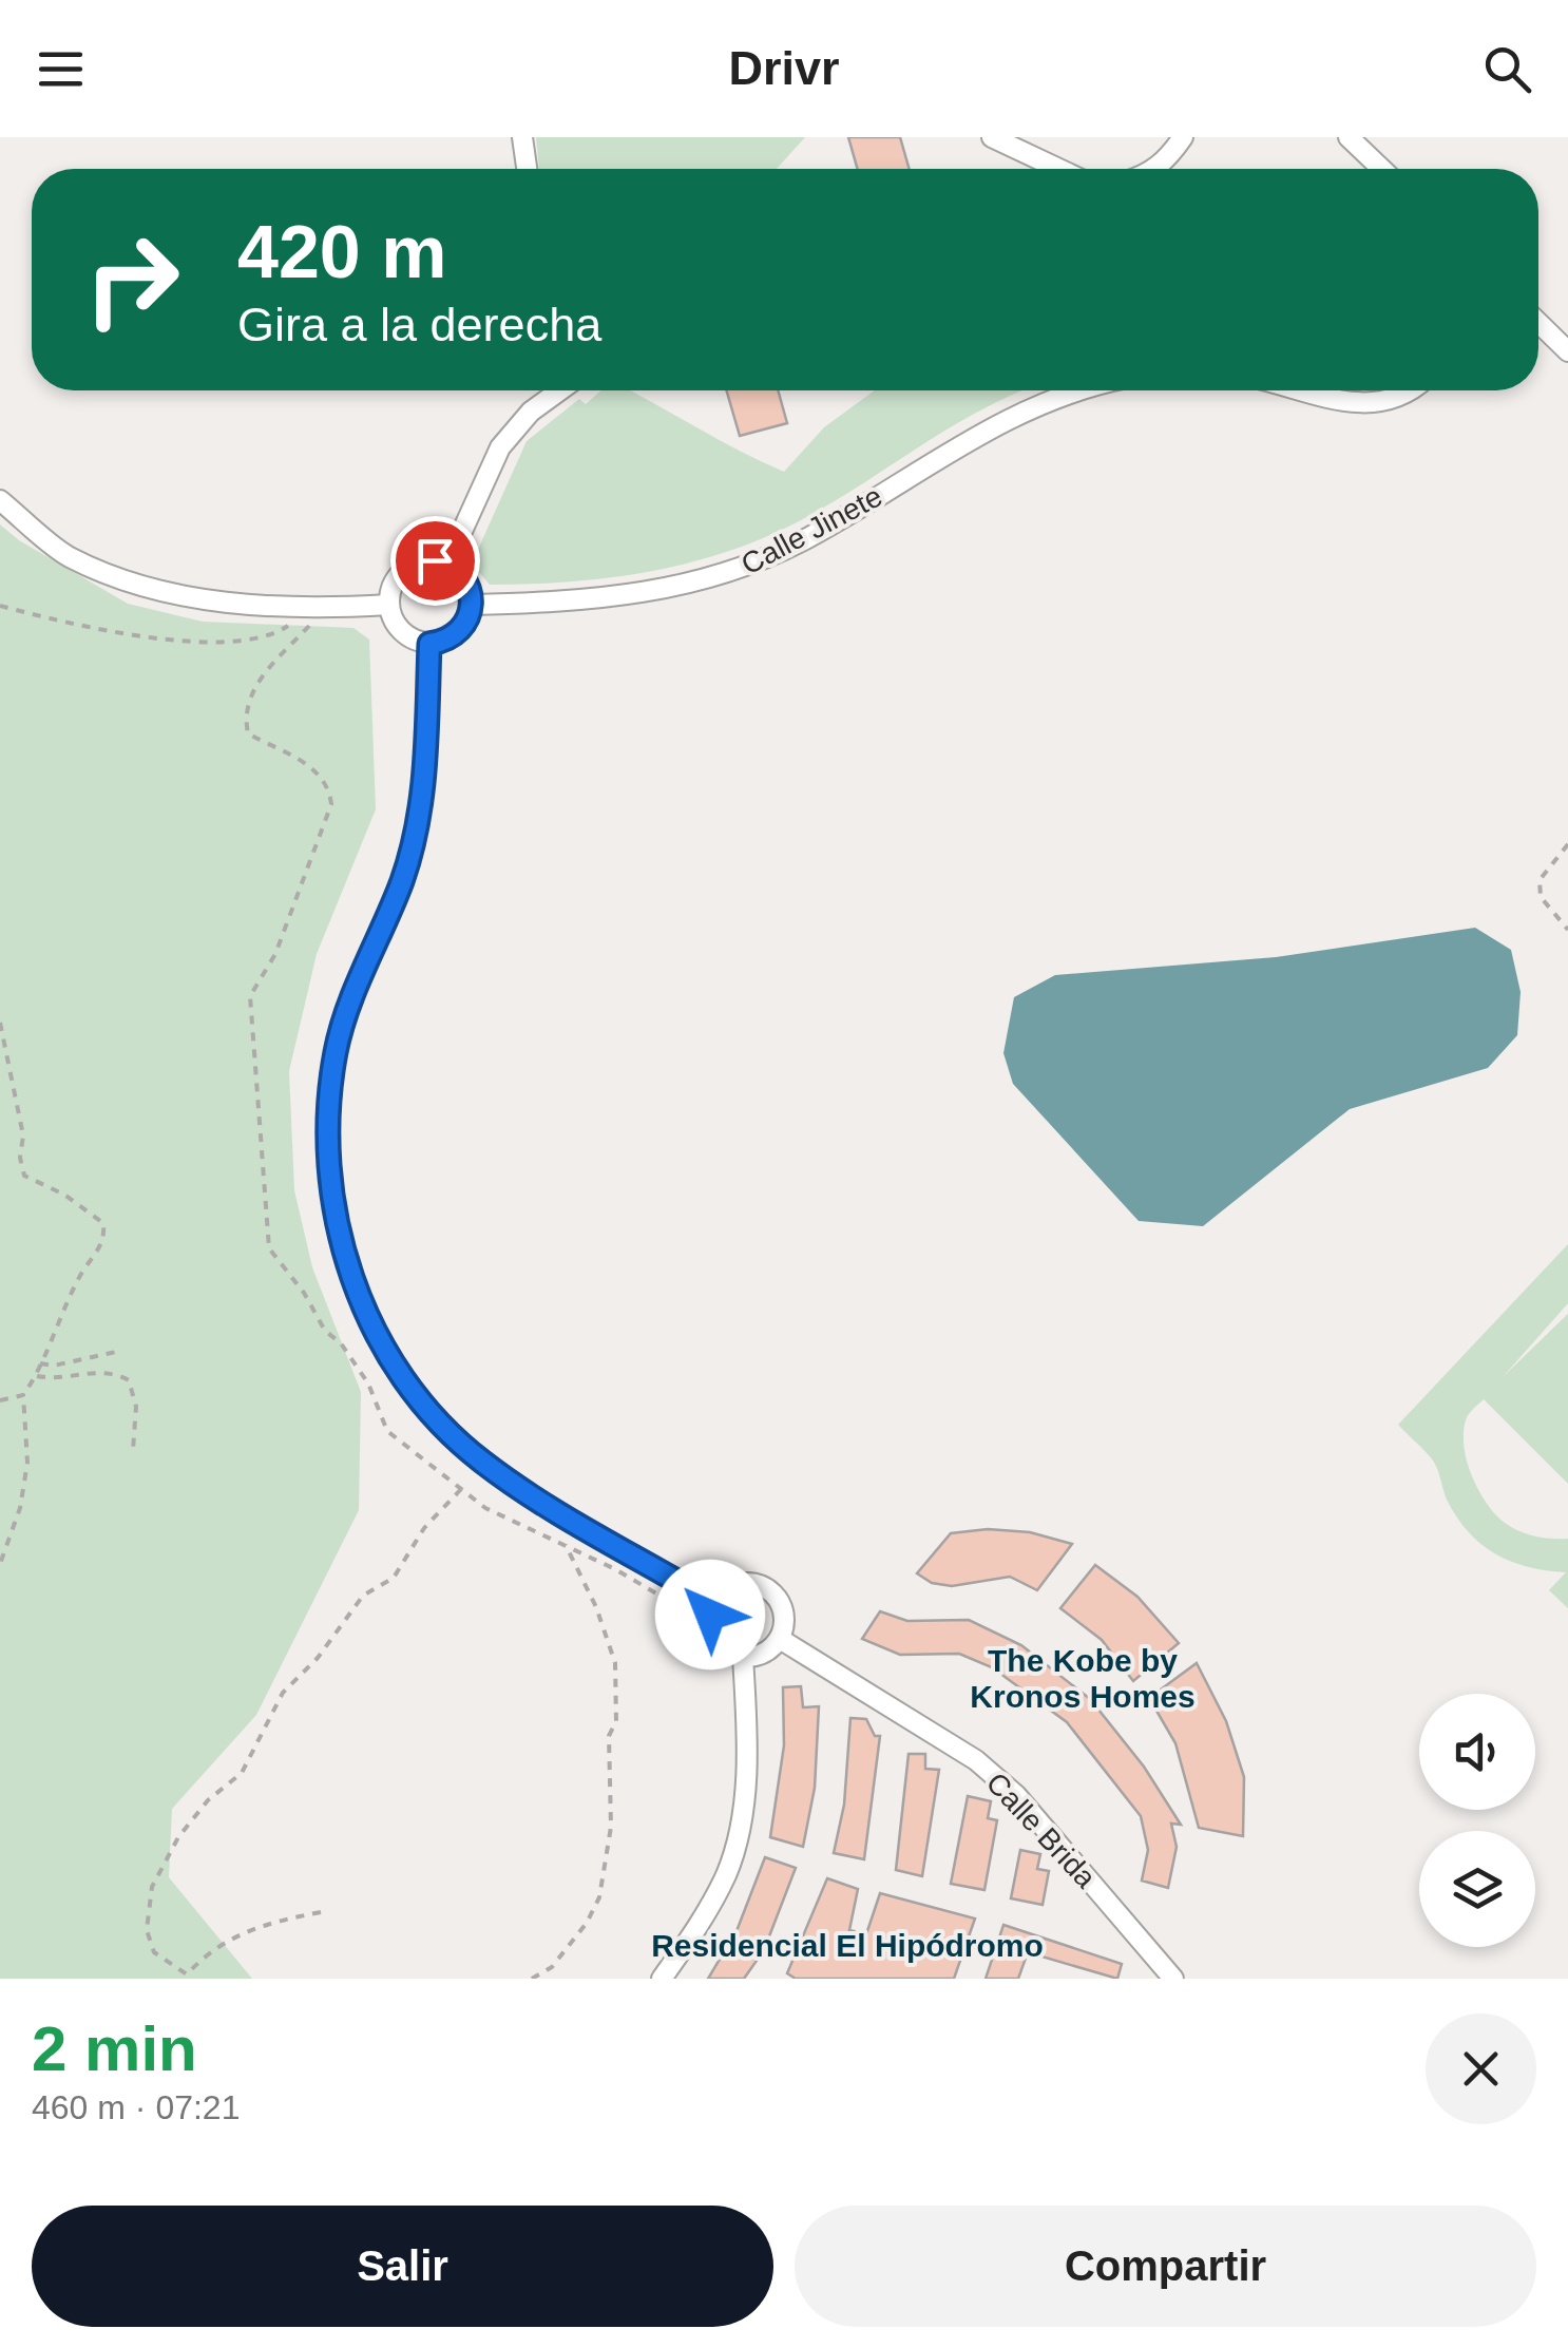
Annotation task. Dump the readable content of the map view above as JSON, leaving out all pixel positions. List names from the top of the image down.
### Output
{
  "streets": {
    "street": ["Calle Jinete", "Calle Brida"]
  },
  "districts": ["The Kobe by Kronos Homes", "Residencial El Hipódromo"],
  "page": {
    "header": "Drivr",
    "turn": ["420 m", "Gira a la derecha"],
    "heading": ["2 min", "460 m · 07:21"],
    "buttons": ["Salir", "Compartir"]
  }
}
